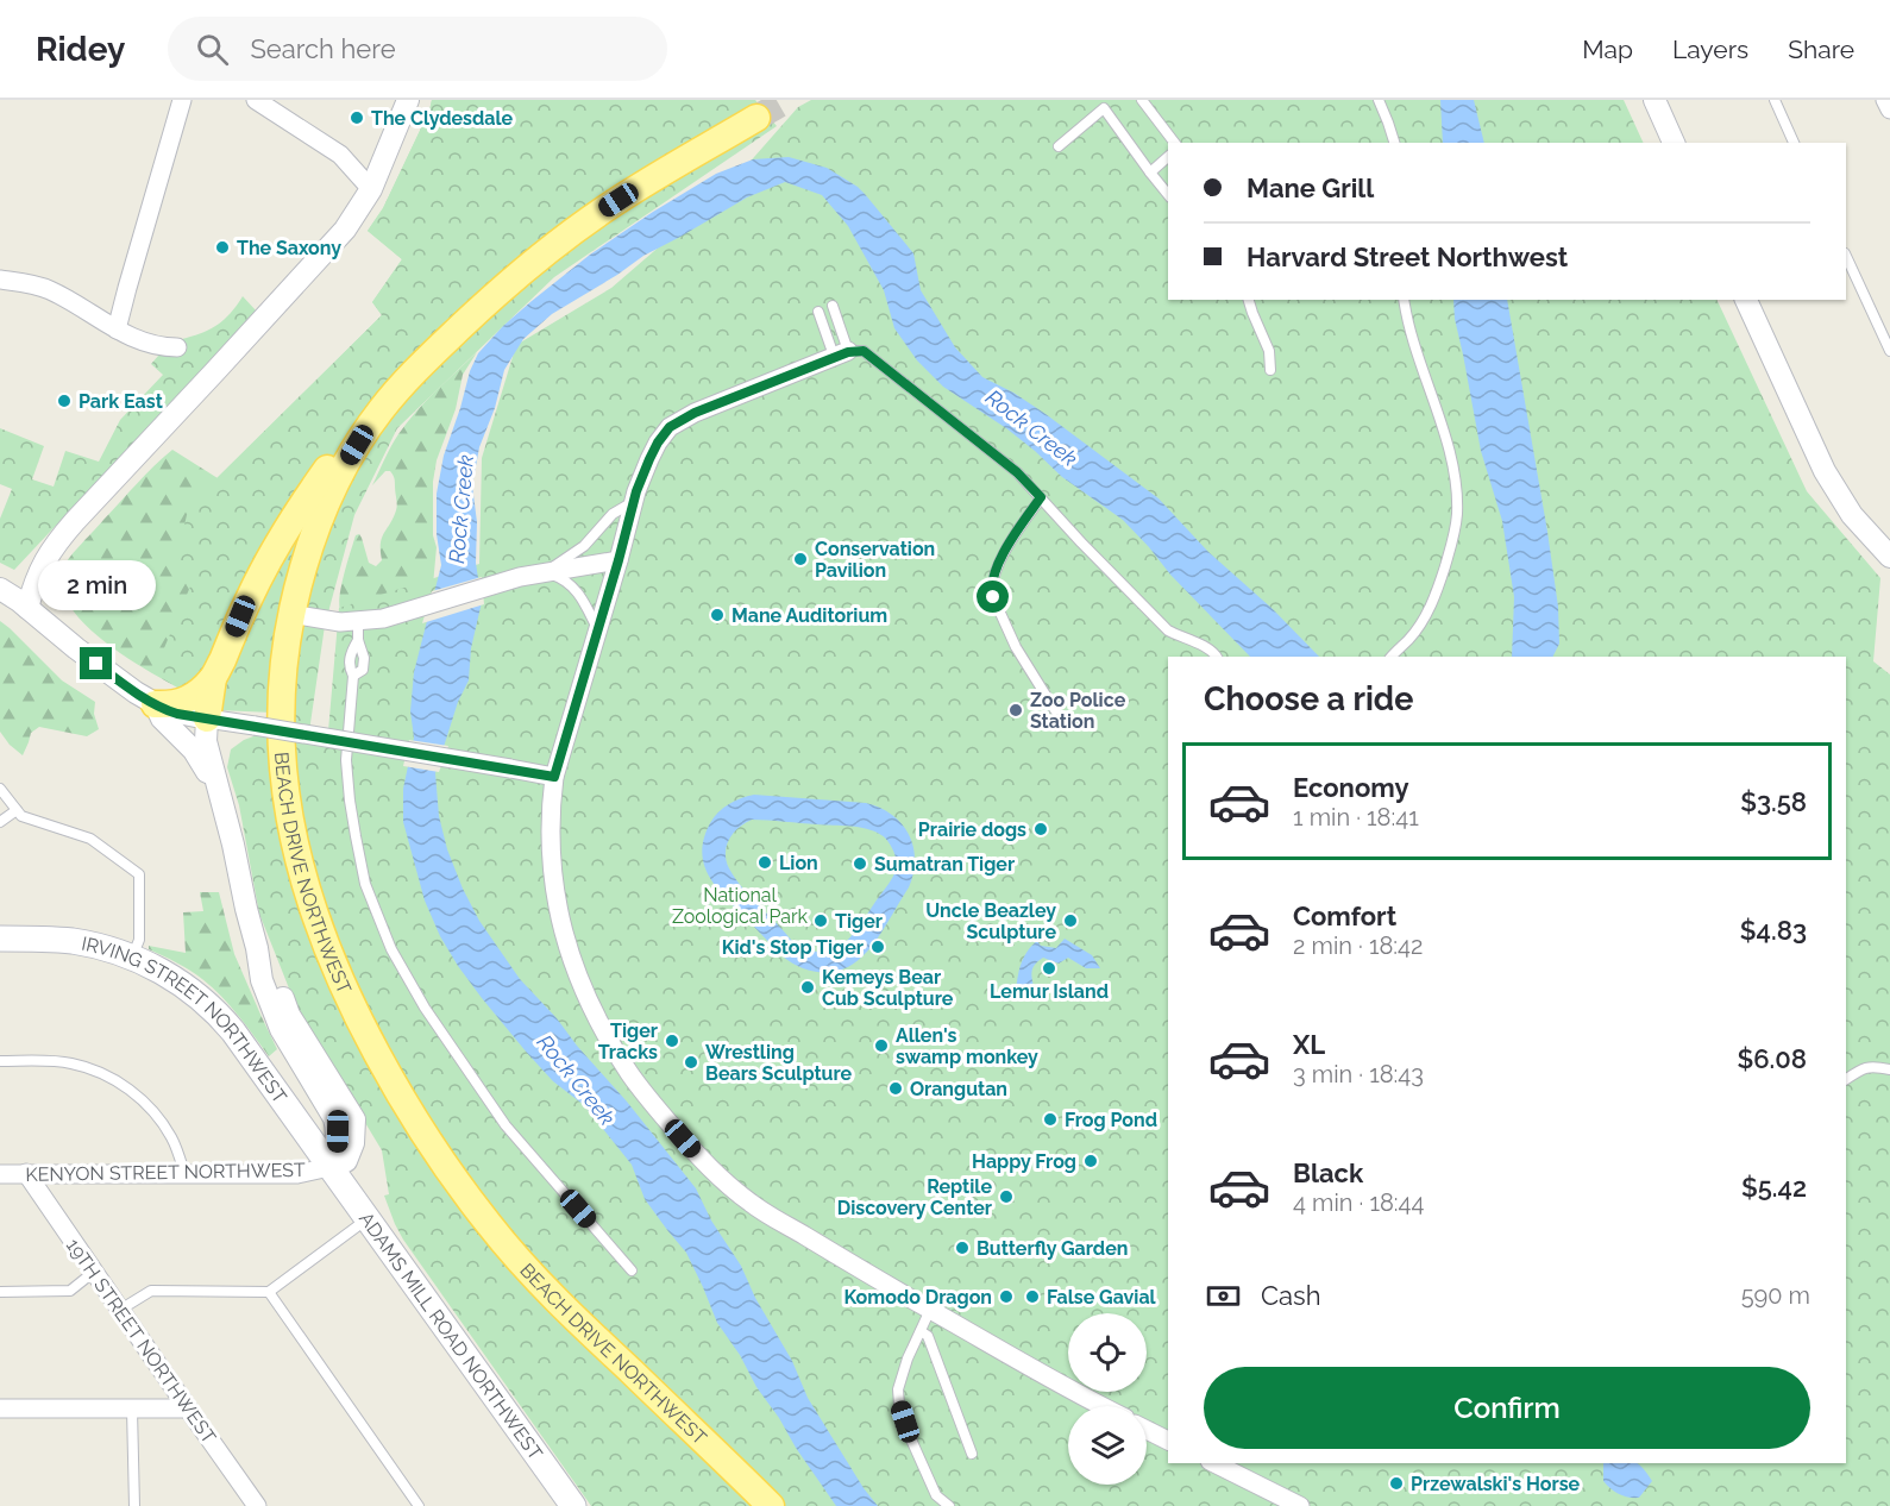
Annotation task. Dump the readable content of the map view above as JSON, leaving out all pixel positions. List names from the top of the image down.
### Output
{
  "streets": {
    "main road": ["BEACH DRIVE NORTHWEST", "IRVING STREET NORTHWEST", "ADAMS MILL ROAD NORTHWEST"],
    "street": ["KENYON STREET NORTHWEST", "19TH STREET NORTHWEST"]
  },
  "crossings": [
    ["IRVING STREET NORTHWEST", "KENYON STREET NORTHWEST"],
    ["IRVING STREET NORTHWEST", "ADAMS MILL ROAD NORTHWEST"],
    ["KENYON STREET NORTHWEST", "ADAMS MILL ROAD NORTHWEST"],
    ["KENYON STREET NORTHWEST", "19TH STREET NORTHWEST"]
  ],
  "water": ["Rock Creek"],
  "parks": ["National Zoological Park"],
  "places": [
    "The Clydesdale",
    "The Saxony",
    "Park East",
    "Conservation Pavilion",
    "Mane Auditorium",
    "Zoo Police Station",
    "Prairie dogs",
    "Lion",
    "Sumatran Tiger",
    "Tiger",
    "Uncle Beazley Sculpture",
    "Kid's Stop Tiger",
    "Lemur Island",
    "Kemeys Bear Cub Sculpture",
    "Tiger Tracks",
    "Allen's swamp monkey",
    "Wrestling Bears Sculpture",
    "Orangutan",
    "Frog Pond",
    "Happy Frog",
    "Reptile Discovery Center",
    "Butterfly Garden",
    "Komodo Dragon",
    "False Gavial",
    "Przewalski's Horse"
  ],
  "page": {
    "header": "Ridey",
    "search": "Search here",
    "nav": ["Map", "Layers", "Share"],
    "banner": ["Mane Grill", "Harvard Street Northwest"],
    "bubble": "2 min",
    "heading": "Choose a ride",
    "list": [
      {
        "name": "Economy",
        "note": "1 min · 18:41",
        "value": "$3.58"
      },
      {
        "name": "Comfort",
        "note": "2 min · 18:42",
        "value": "$4.83"
      },
      {
        "name": "XL",
        "note": "3 min · 18:43",
        "value": "$6.08"
      },
      {
        "name": "Black",
        "note": "4 min · 18:44",
        "value": "$5.42"
      }
    ],
    "pay": ["Cash", "590 m"],
    "buttons": "Confirm"
  }
}
